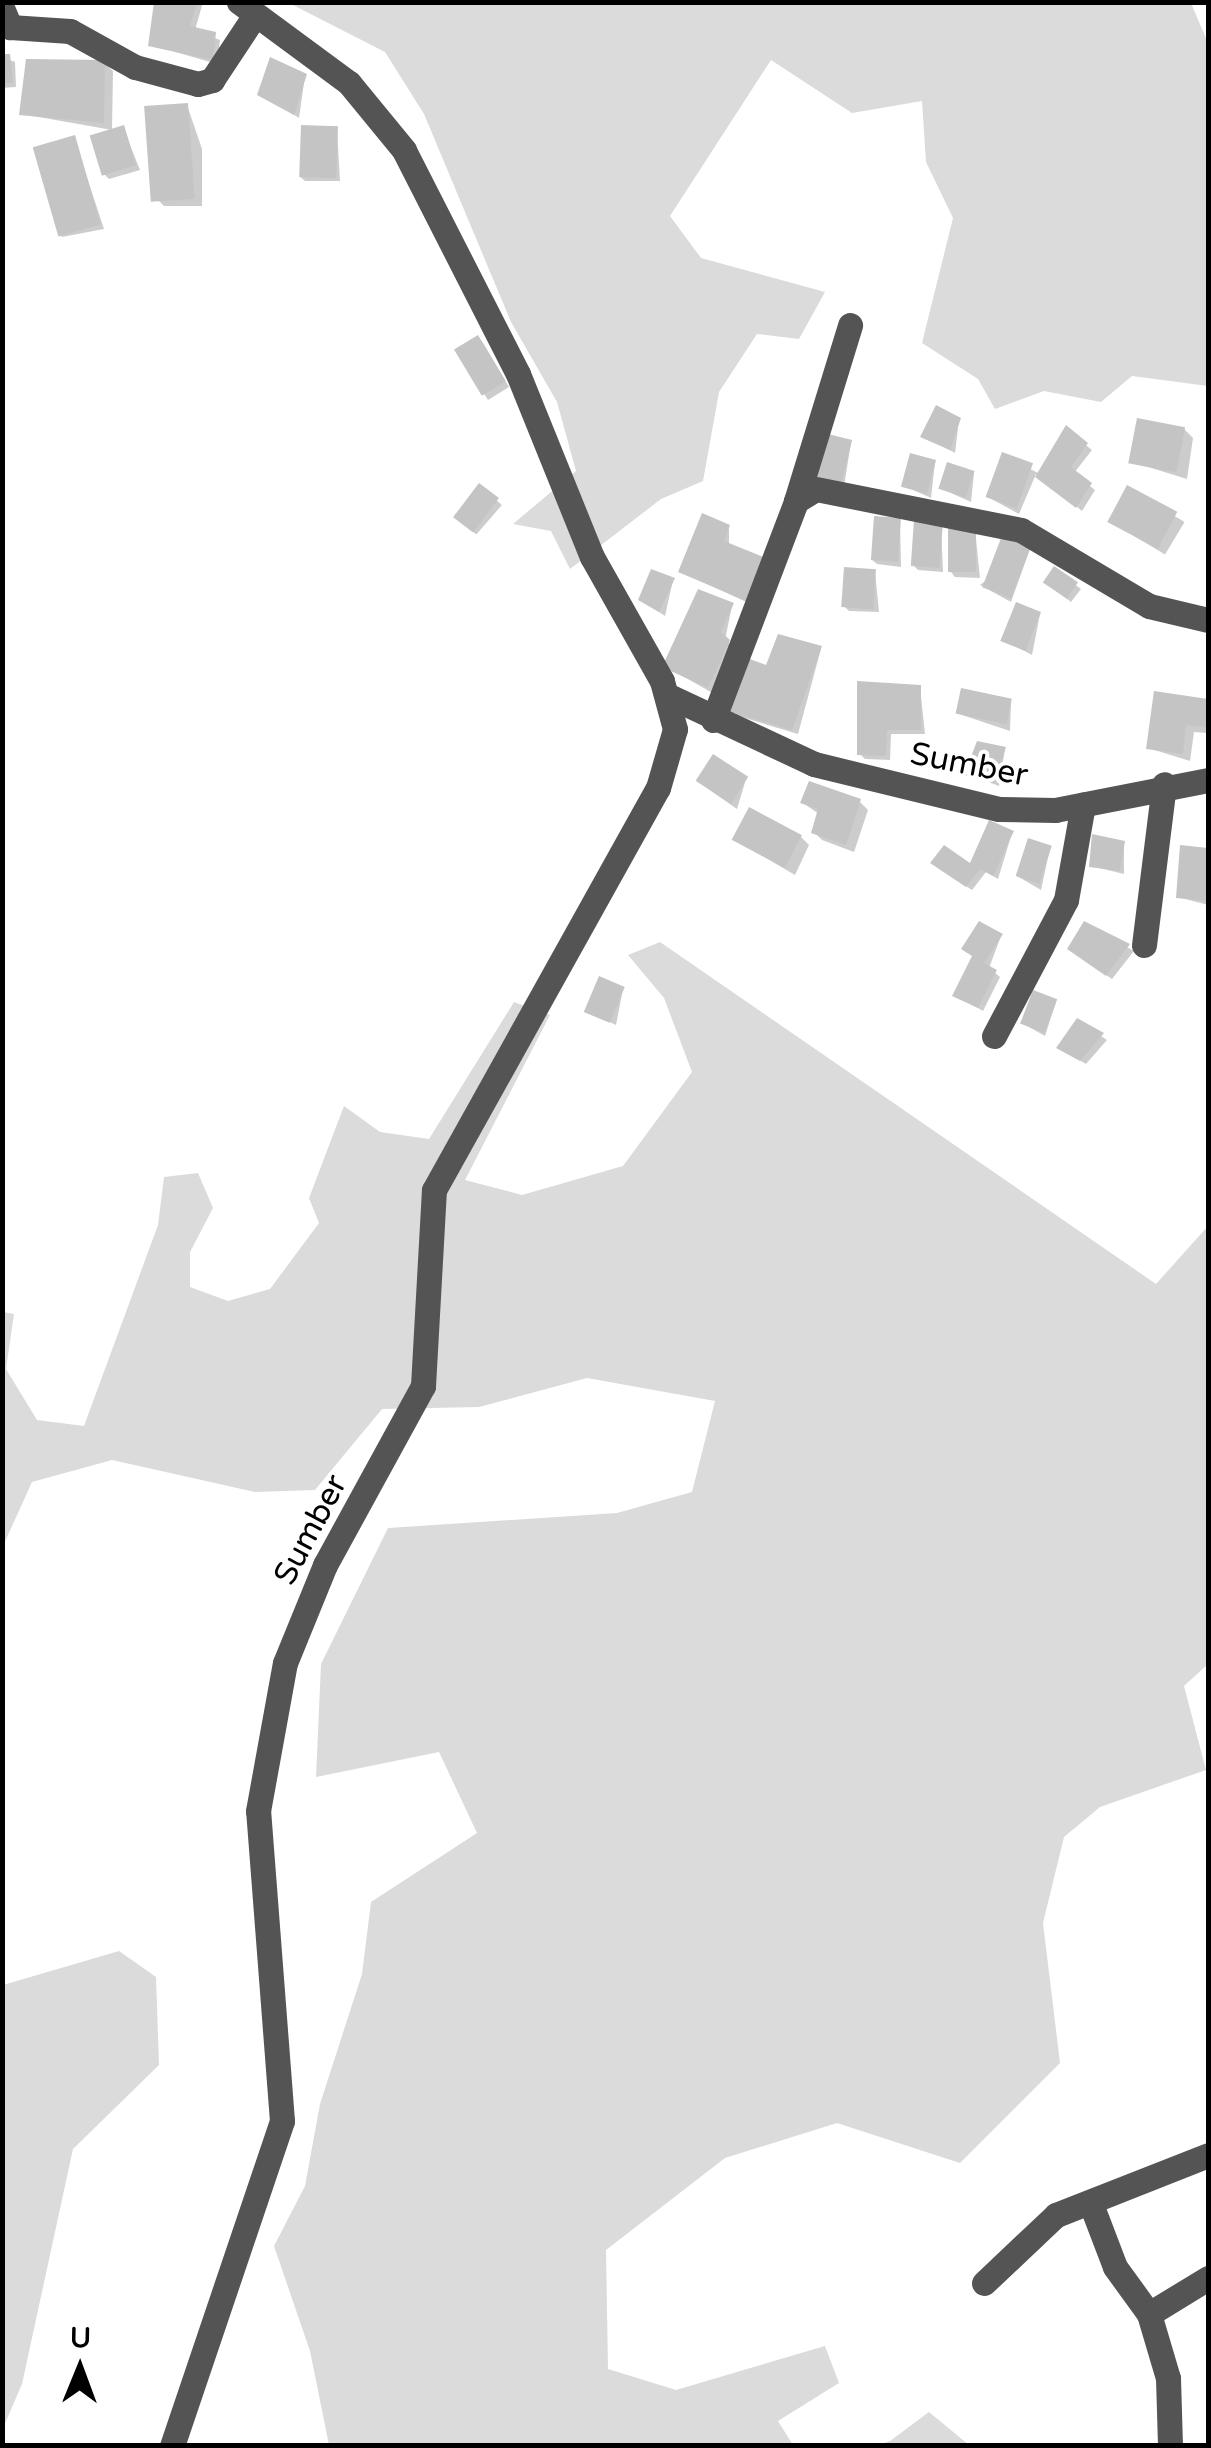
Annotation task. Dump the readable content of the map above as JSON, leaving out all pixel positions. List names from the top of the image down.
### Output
{
  "streets": {
    "street": ["Sumber"]
  },
  "north": "top"
}
